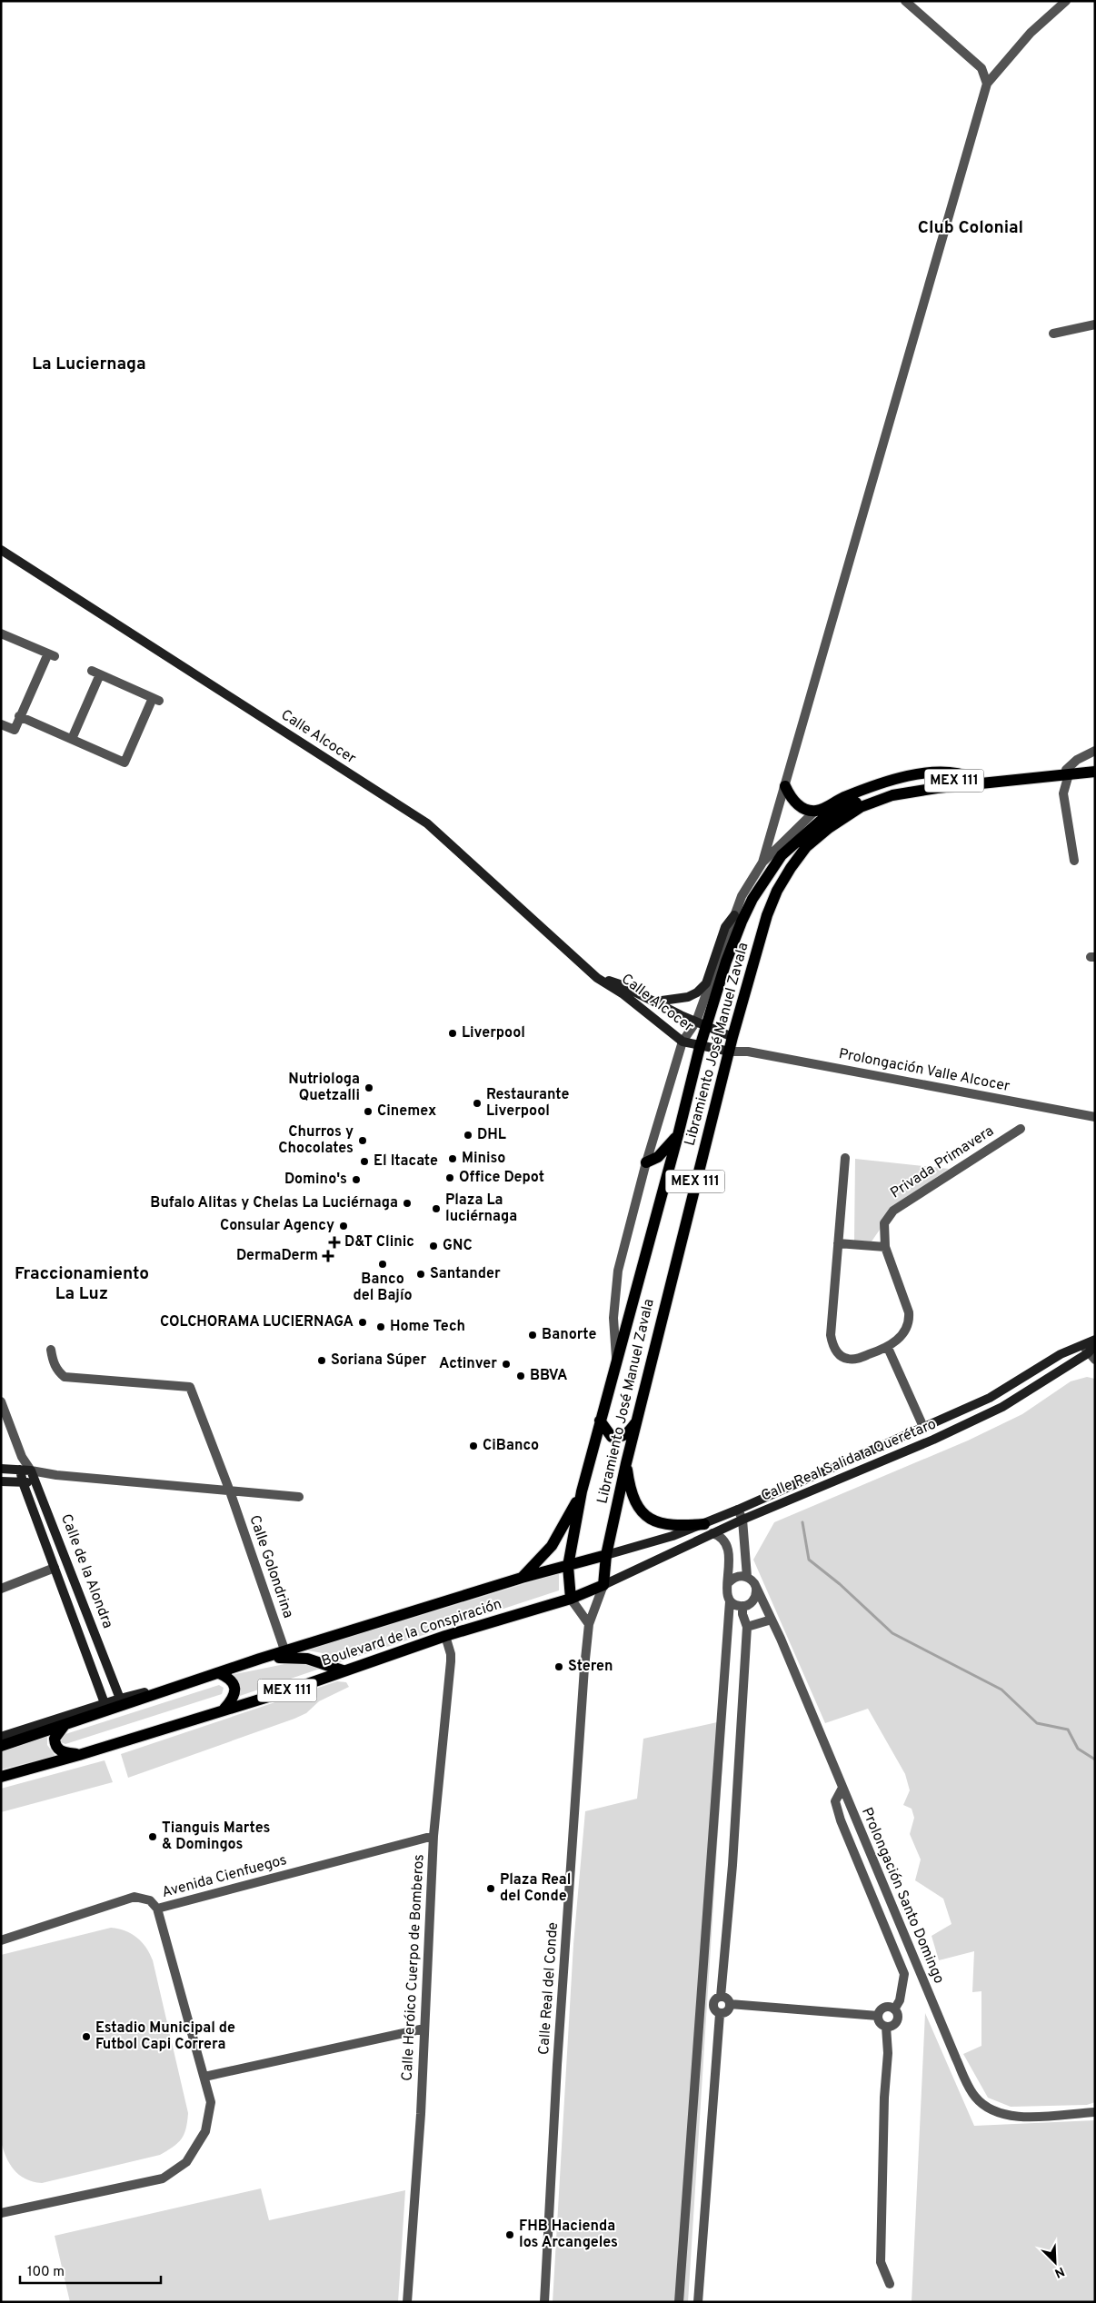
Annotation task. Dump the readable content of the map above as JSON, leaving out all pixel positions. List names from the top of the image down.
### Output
{
  "streets": {
    "main road": ["MEX 111", "Libramiento José Manuel Zavala", "Boulevard de la Conspiración"],
    "street": [
      "Calle Alcocer",
      "Prolongación Valle Alcocer",
      "Privada Primavera",
      "Calle Real Salida a Querétaro",
      "Calle Golondrina",
      "Calle de la Alondra",
      "Avenida Cienfuegos",
      "Prolongación Santo Domingo",
      "Calle Heróico Cuerpo de Bomberos",
      "Calle Real del Conde"
    ]
  },
  "crossings": [
    ["Calle Alcocer", "Libramiento José Manuel Zavala"],
    ["Calle Alcocer", "Prolongación Valle Alcocer"],
    ["MEX 111", "Libramiento José Manuel Zavala"],
    ["MEX 111", "Calle Real Salida a Querétaro"],
    ["MEX 111", "Boulevard de la Conspiración"],
    ["MEX 111", "Calle Real del Conde"],
    ["Libramiento José Manuel Zavala", "Prolongación Valle Alcocer"],
    ["Libramiento José Manuel Zavala", "Calle Real Salida a Querétaro"],
    ["Calle Real Salida a Querétaro", "Calle Real del Conde"],
    ["Calle Golondrina", "Boulevard de la Conspiración"],
    ["Boulevard de la Conspiración", "Calle Heróico Cuerpo de Bomberos"],
    ["Avenida Cienfuegos", "Calle Heróico Cuerpo de Bomberos"]
  ],
  "districts": ["Club Colonial", "La Luciernaga", "Fraccionamiento La Luz"],
  "places": {
    "other": [
      "Liverpool",
      "Nutriologa Quetzalli",
      "Restaurante Liverpool",
      "Cinemex",
      "DHL",
      "Churros y Chocolates",
      "Miniso",
      "El Itacate",
      "Office Depot",
      "Domino's",
      "Bufalo Alitas y Chelas La Luciérnaga",
      "Plaza La luciérnaga",
      "Consular Agency",
      "GNC",
      "Banco del Bajío",
      "Santander",
      "COLCHORAMA LUCIERNAGA",
      "Home Tech",
      "Banorte",
      "Soriana Súper",
      "Actinver",
      "BBVA",
      "CiBanco",
      "Steren",
      "Tianguis Martes & Domingos",
      "Plaza Real del Conde",
      "Estadio Municipal de Futbol Capi Correra",
      "FHB Hacienda los Arcangeles"
    ],
    "health": ["D&T Clinic", "DermaDerm"]
  },
  "scale_bar": "100 m",
  "north": "bottom right"
}
